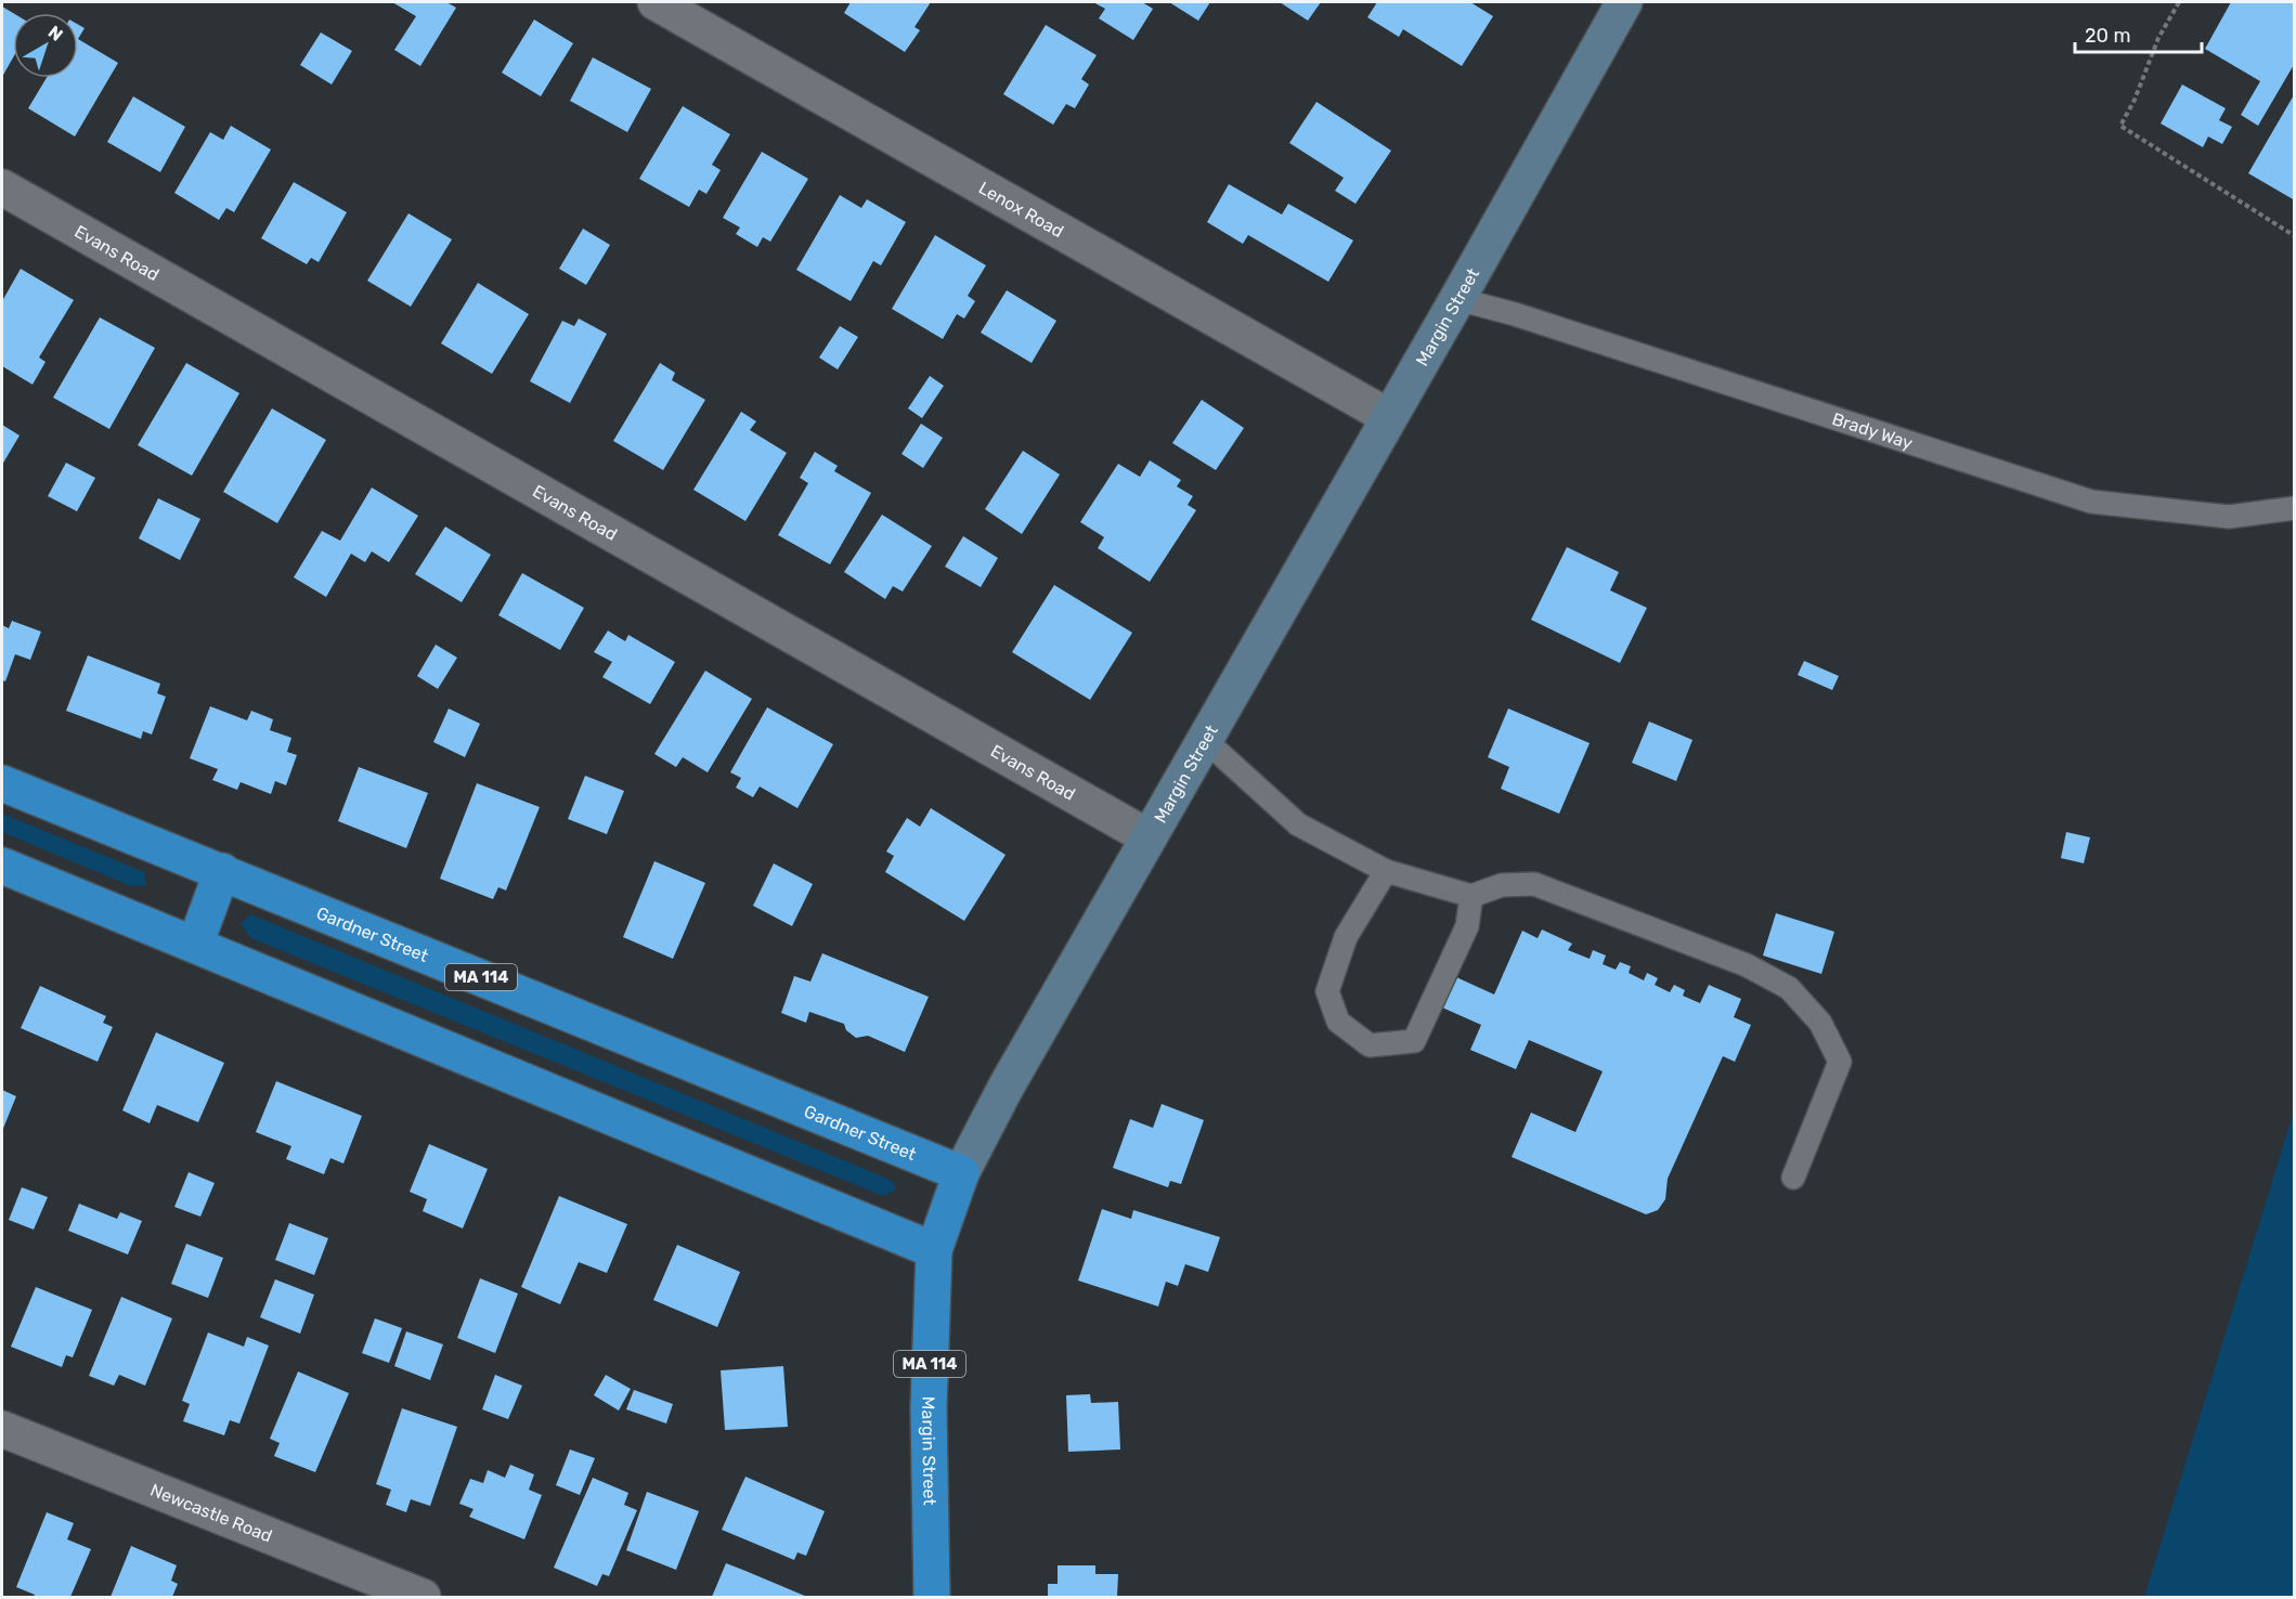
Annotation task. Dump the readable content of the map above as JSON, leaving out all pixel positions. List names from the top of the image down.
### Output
{
  "streets": {
    "highway": ["Margin Street", "Gardner Street", "MA 114"],
    "street": ["Lenox Road", "Evans Road", "Newcastle Road"],
    "lane": ["Brady Way"]
  },
  "crossings": [
    ["Lenox Road", "Margin Street"],
    ["Evans Road", "Margin Street"],
    ["Margin Street", "Brady Way"],
    ["Margin Street", "Gardner Street"]
  ],
  "scale_bar": "20 m",
  "north": "top right"
}
